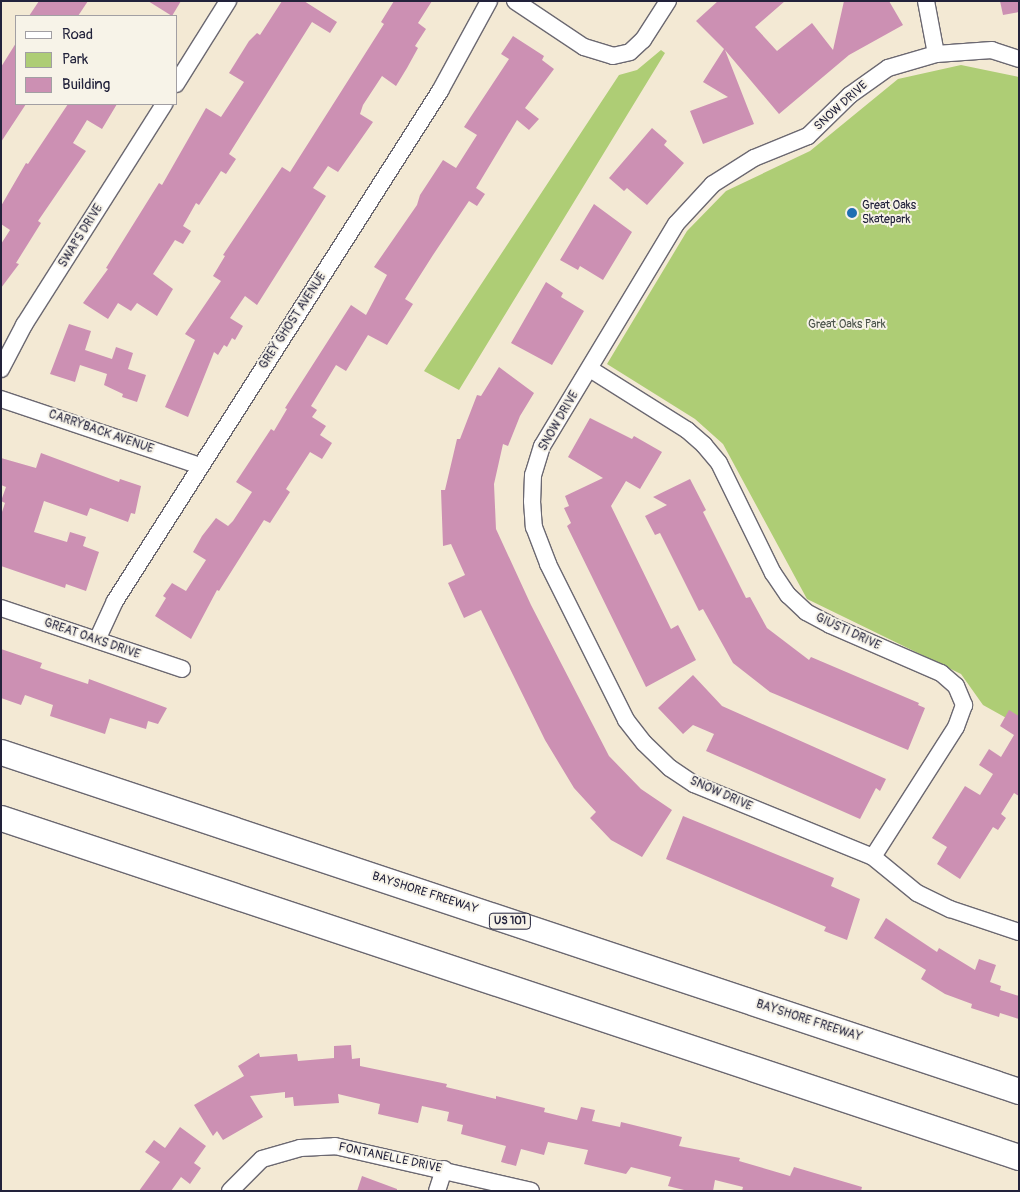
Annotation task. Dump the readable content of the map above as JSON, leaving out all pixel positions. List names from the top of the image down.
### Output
{
  "streets": {
    "highway": ["BAYSHORE FREEWAY", "US 101"],
    "street": [
      "SNOW DRIVE",
      "SWAPS DRIVE",
      "GREY GHOST AVENUE",
      "CARRYBACK AVENUE",
      "GIUSTI DRIVE",
      "GREAT OAKS DRIVE",
      "FONTANELLE DRIVE"
    ]
  },
  "crossings": [
    ["SNOW DRIVE", "GIUSTI DRIVE"],
    ["GREY GHOST AVENUE", "CARRYBACK AVENUE"],
    ["GREY GHOST AVENUE", "GREAT OAKS DRIVE"]
  ],
  "parks": ["Great Oaks Park"],
  "places": ["Great Oaks Skatepark"],
  "legend": ["Road", "Park", "Building"]
}
